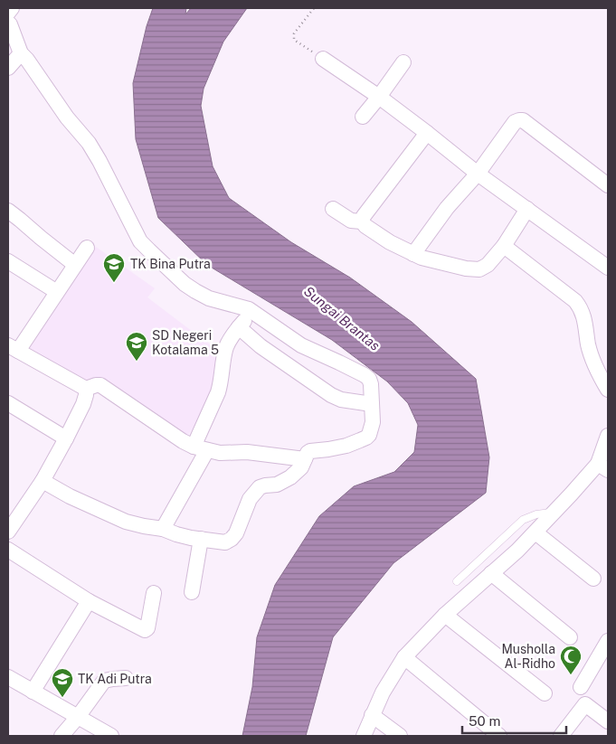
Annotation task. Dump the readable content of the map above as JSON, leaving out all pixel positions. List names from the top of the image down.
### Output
{
  "water": ["Sungai Brantas"],
  "places": {
    "school or university": ["TK Bina Putra", "SD Negeri Kotalama 5", "TK Adi Putra"],
    "mosque": ["Musholla Al-Ridho"]
  },
  "scale_bar": "50 m"
}
